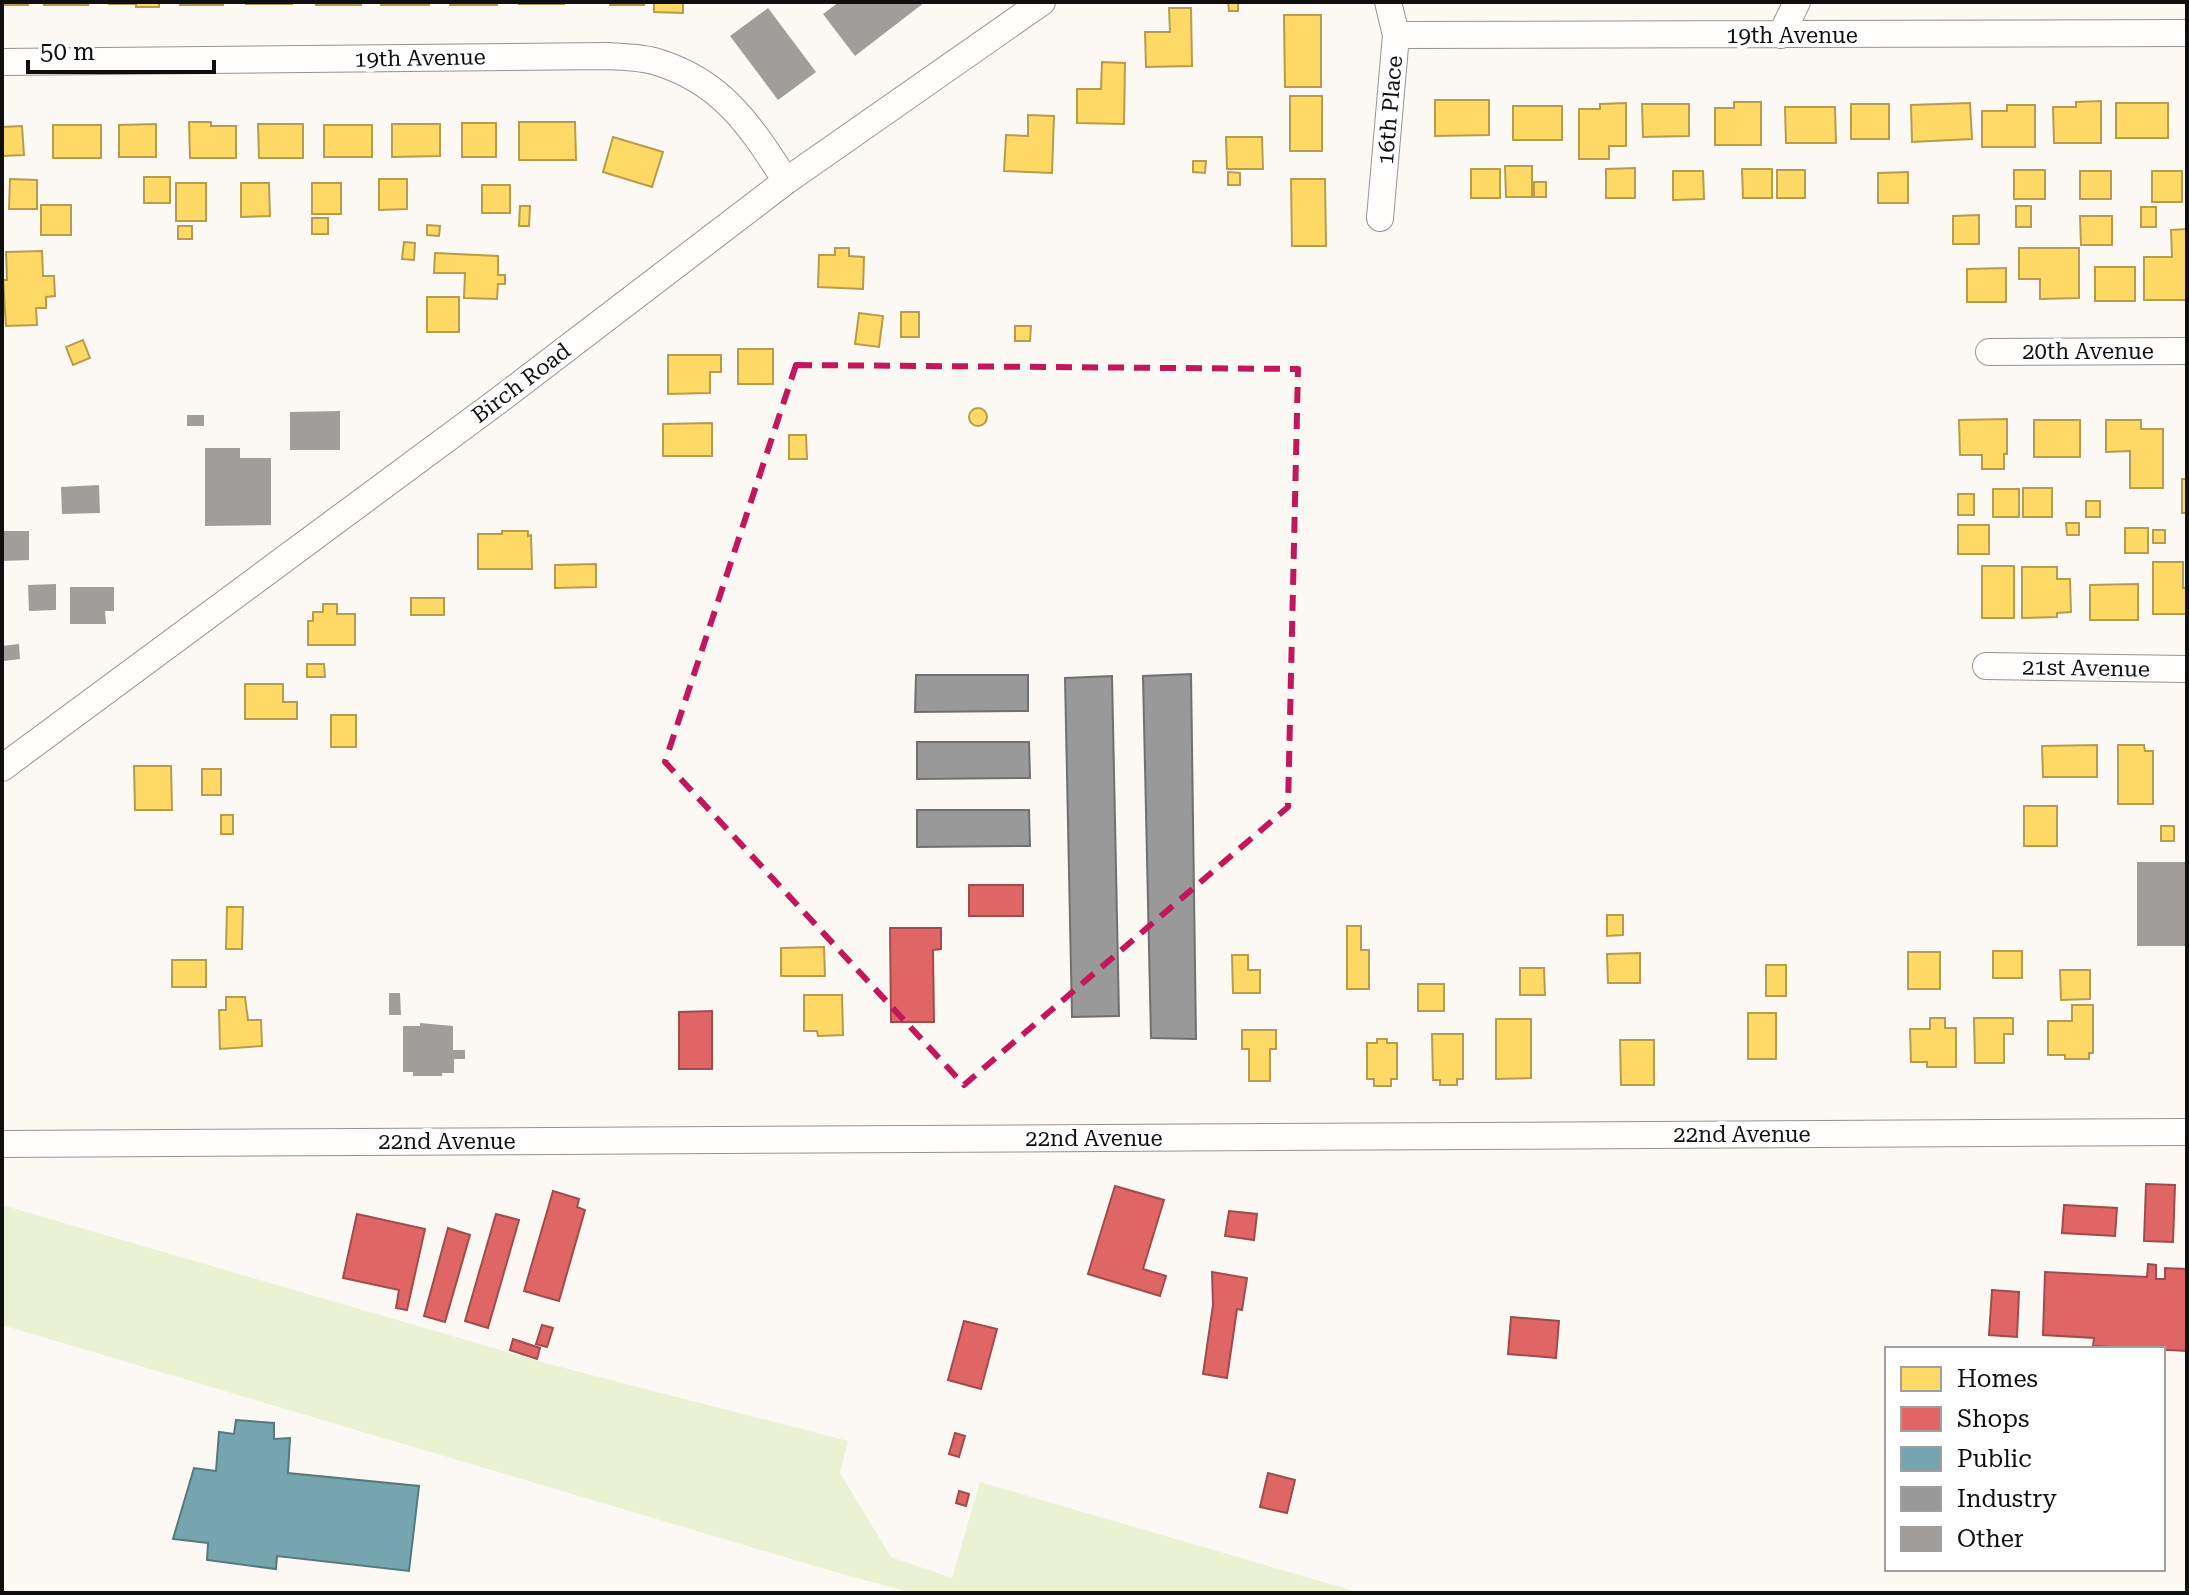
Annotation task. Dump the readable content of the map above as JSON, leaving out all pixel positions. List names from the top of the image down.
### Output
{
  "streets": {
    "street": [
      "19th Avenue",
      "16th Place",
      "20th Avenue",
      "Birch Road",
      "21st Avenue",
      "22nd Avenue"
    ]
  },
  "crossings": [
    ["19th Avenue", "16th Place"],
    ["19th Avenue", "Birch Road"]
  ],
  "legend": [
    "Homes",
    "Shops",
    "Public",
    "Industry",
    "Other"
  ],
  "scale_bar": "50 m"
}
